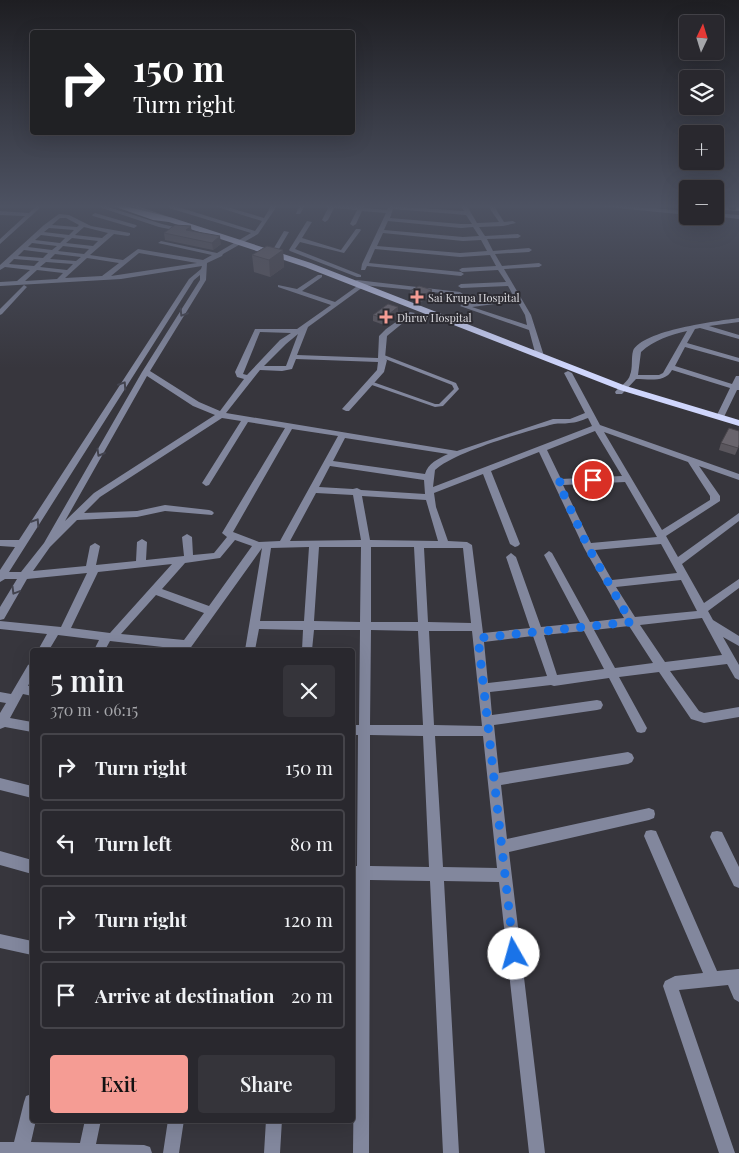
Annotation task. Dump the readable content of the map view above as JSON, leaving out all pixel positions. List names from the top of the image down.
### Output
{
  "places": {
    "health": ["Sai Krupa Hospital", "Dhruv Hospital"]
  },
  "north": "top",
  "page": {
    "map_buttons": ["+", "−"],
    "turn": ["150 m", "Turn right"],
    "heading": ["5 min", "370 m · 06:15"],
    "list": [
      {
        "name": "Turn right",
        "value": "150 m"
      },
      {
        "name": "Turn left",
        "value": "80 m"
      },
      {
        "name": "Turn right",
        "value": "120 m"
      },
      {
        "name": "Arrive at destination",
        "value": "20 m"
      }
    ],
    "buttons": ["Exit", "Share"]
  }
}
